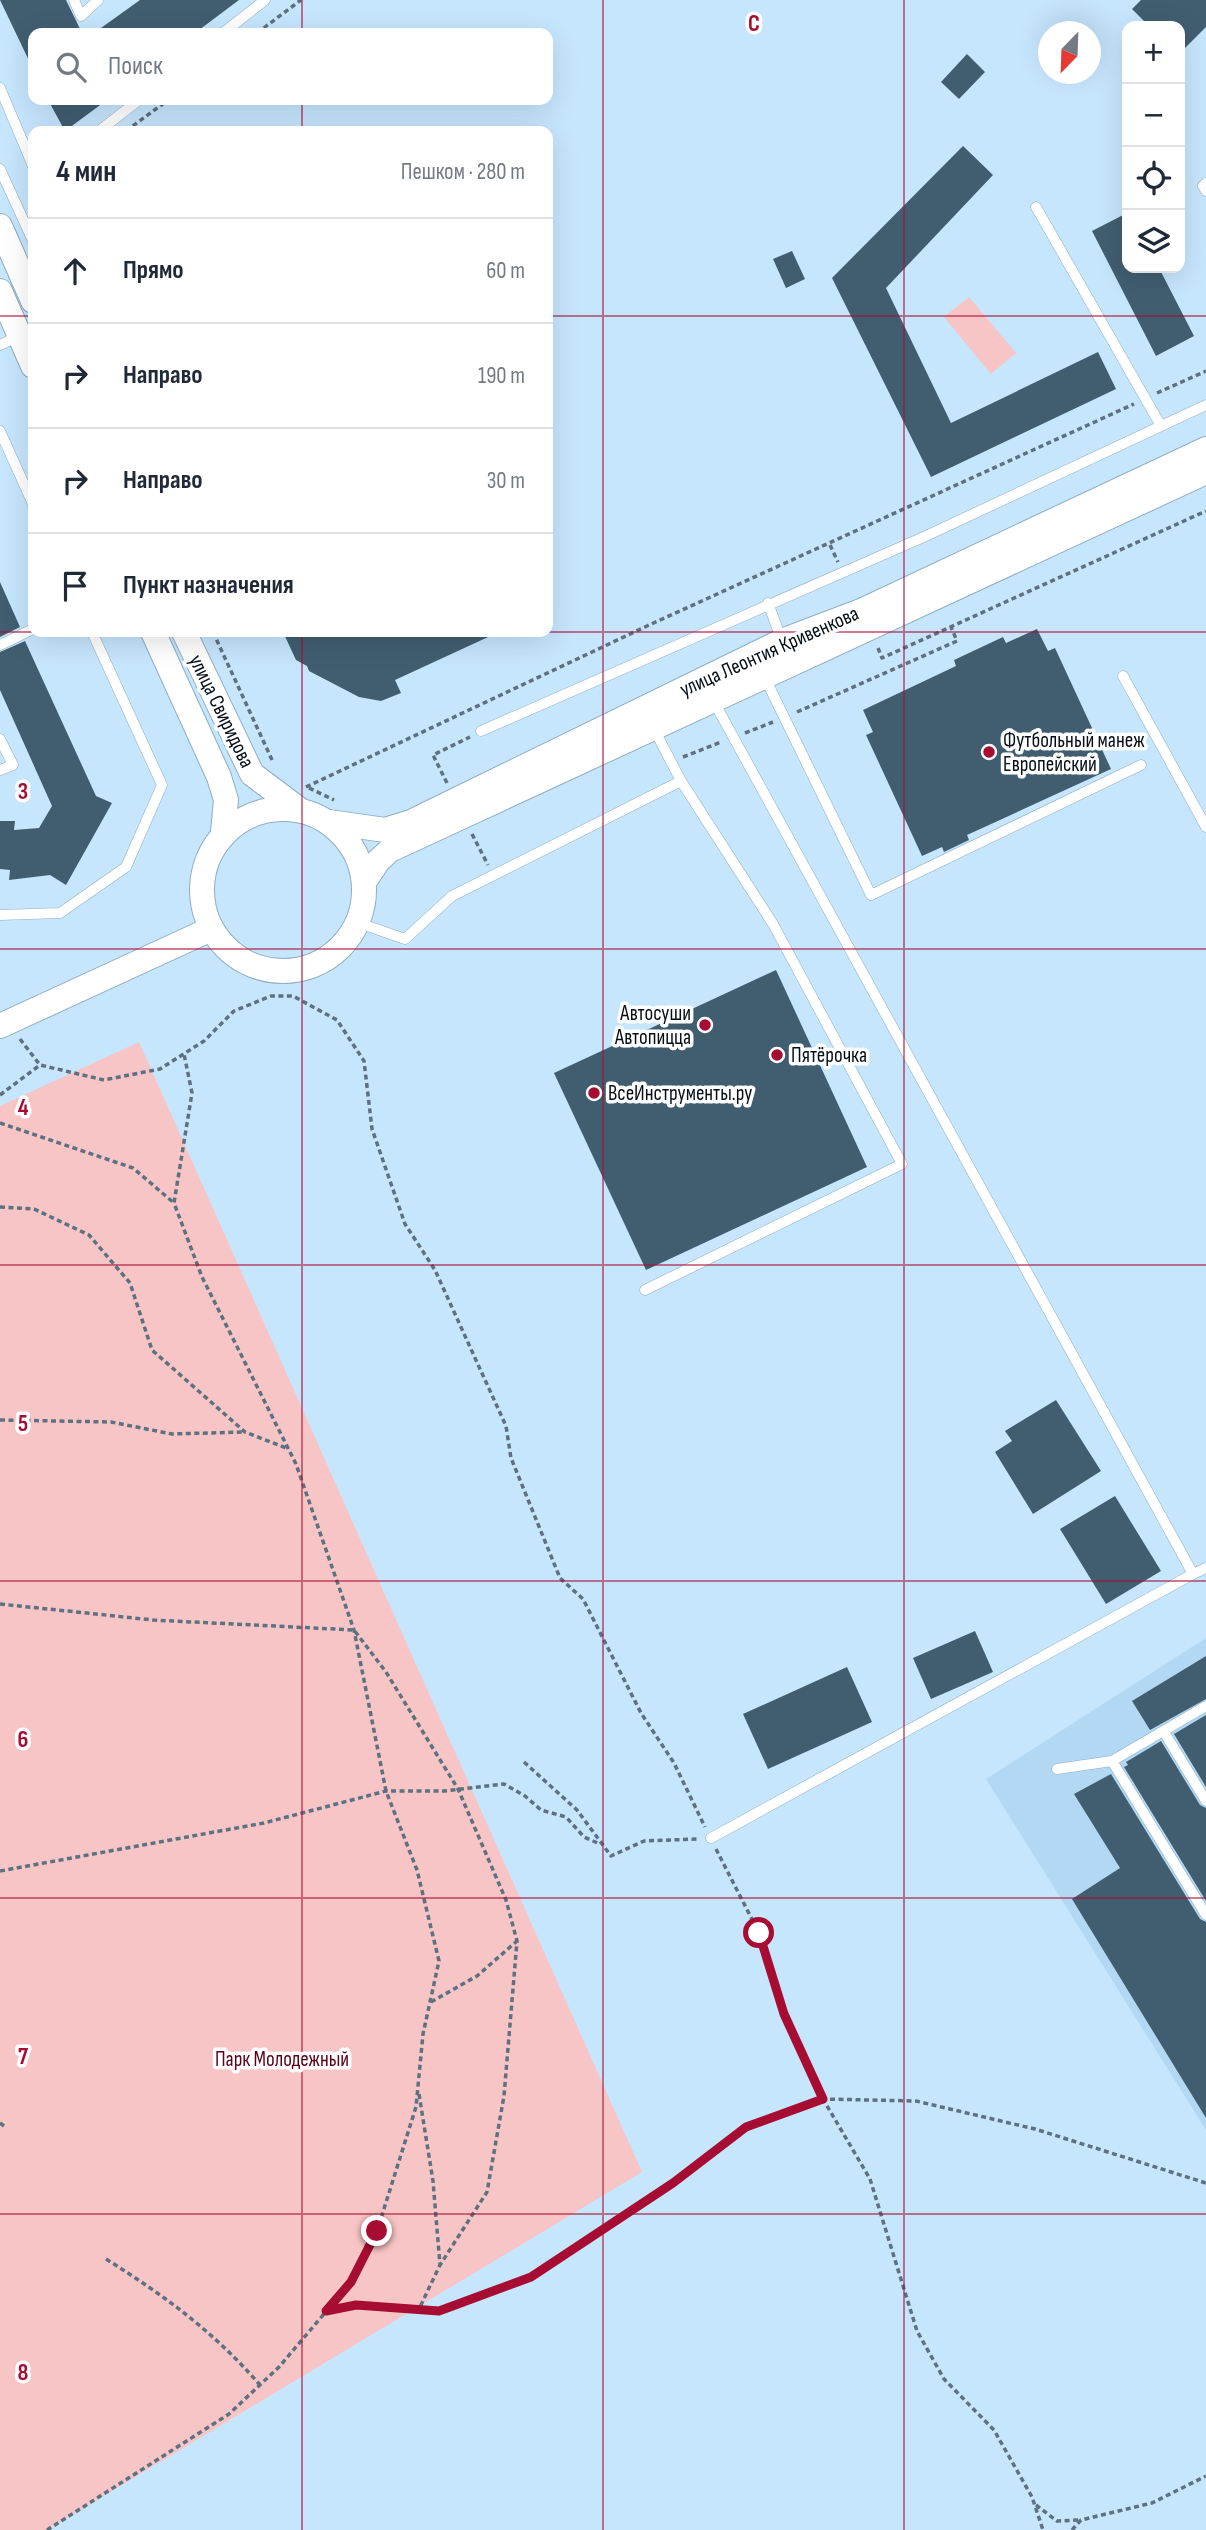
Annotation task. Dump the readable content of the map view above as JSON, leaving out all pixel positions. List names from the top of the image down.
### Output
{
  "streets": {
    "street": ["улица Леонтия Кривенкова", "улица Свиридова"]
  },
  "parks": ["Парк Молодежный"],
  "places": [
    "Футбольный манеж Европейский",
    "Автосуши Автопицца",
    "Пятёрочка",
    "ВсеИнструменты.ру"
  ],
  "north": "bottom left",
  "page": {
    "map_buttons": ["+", "−"],
    "search": "Поиск",
    "heading": ["4 мин", "Пешком · 280 m"],
    "list": [
      ["Прямо", "60 m"],
      ["Направо", "190 m"],
      ["Направо", "30 m"],
      "Пункт назначения"
    ]
  },
  "grid": {
    "columns": ["C"],
    "rows": [
      "3",
      "4",
      "5",
      "6",
      "7",
      "8"
    ]
  }
}
